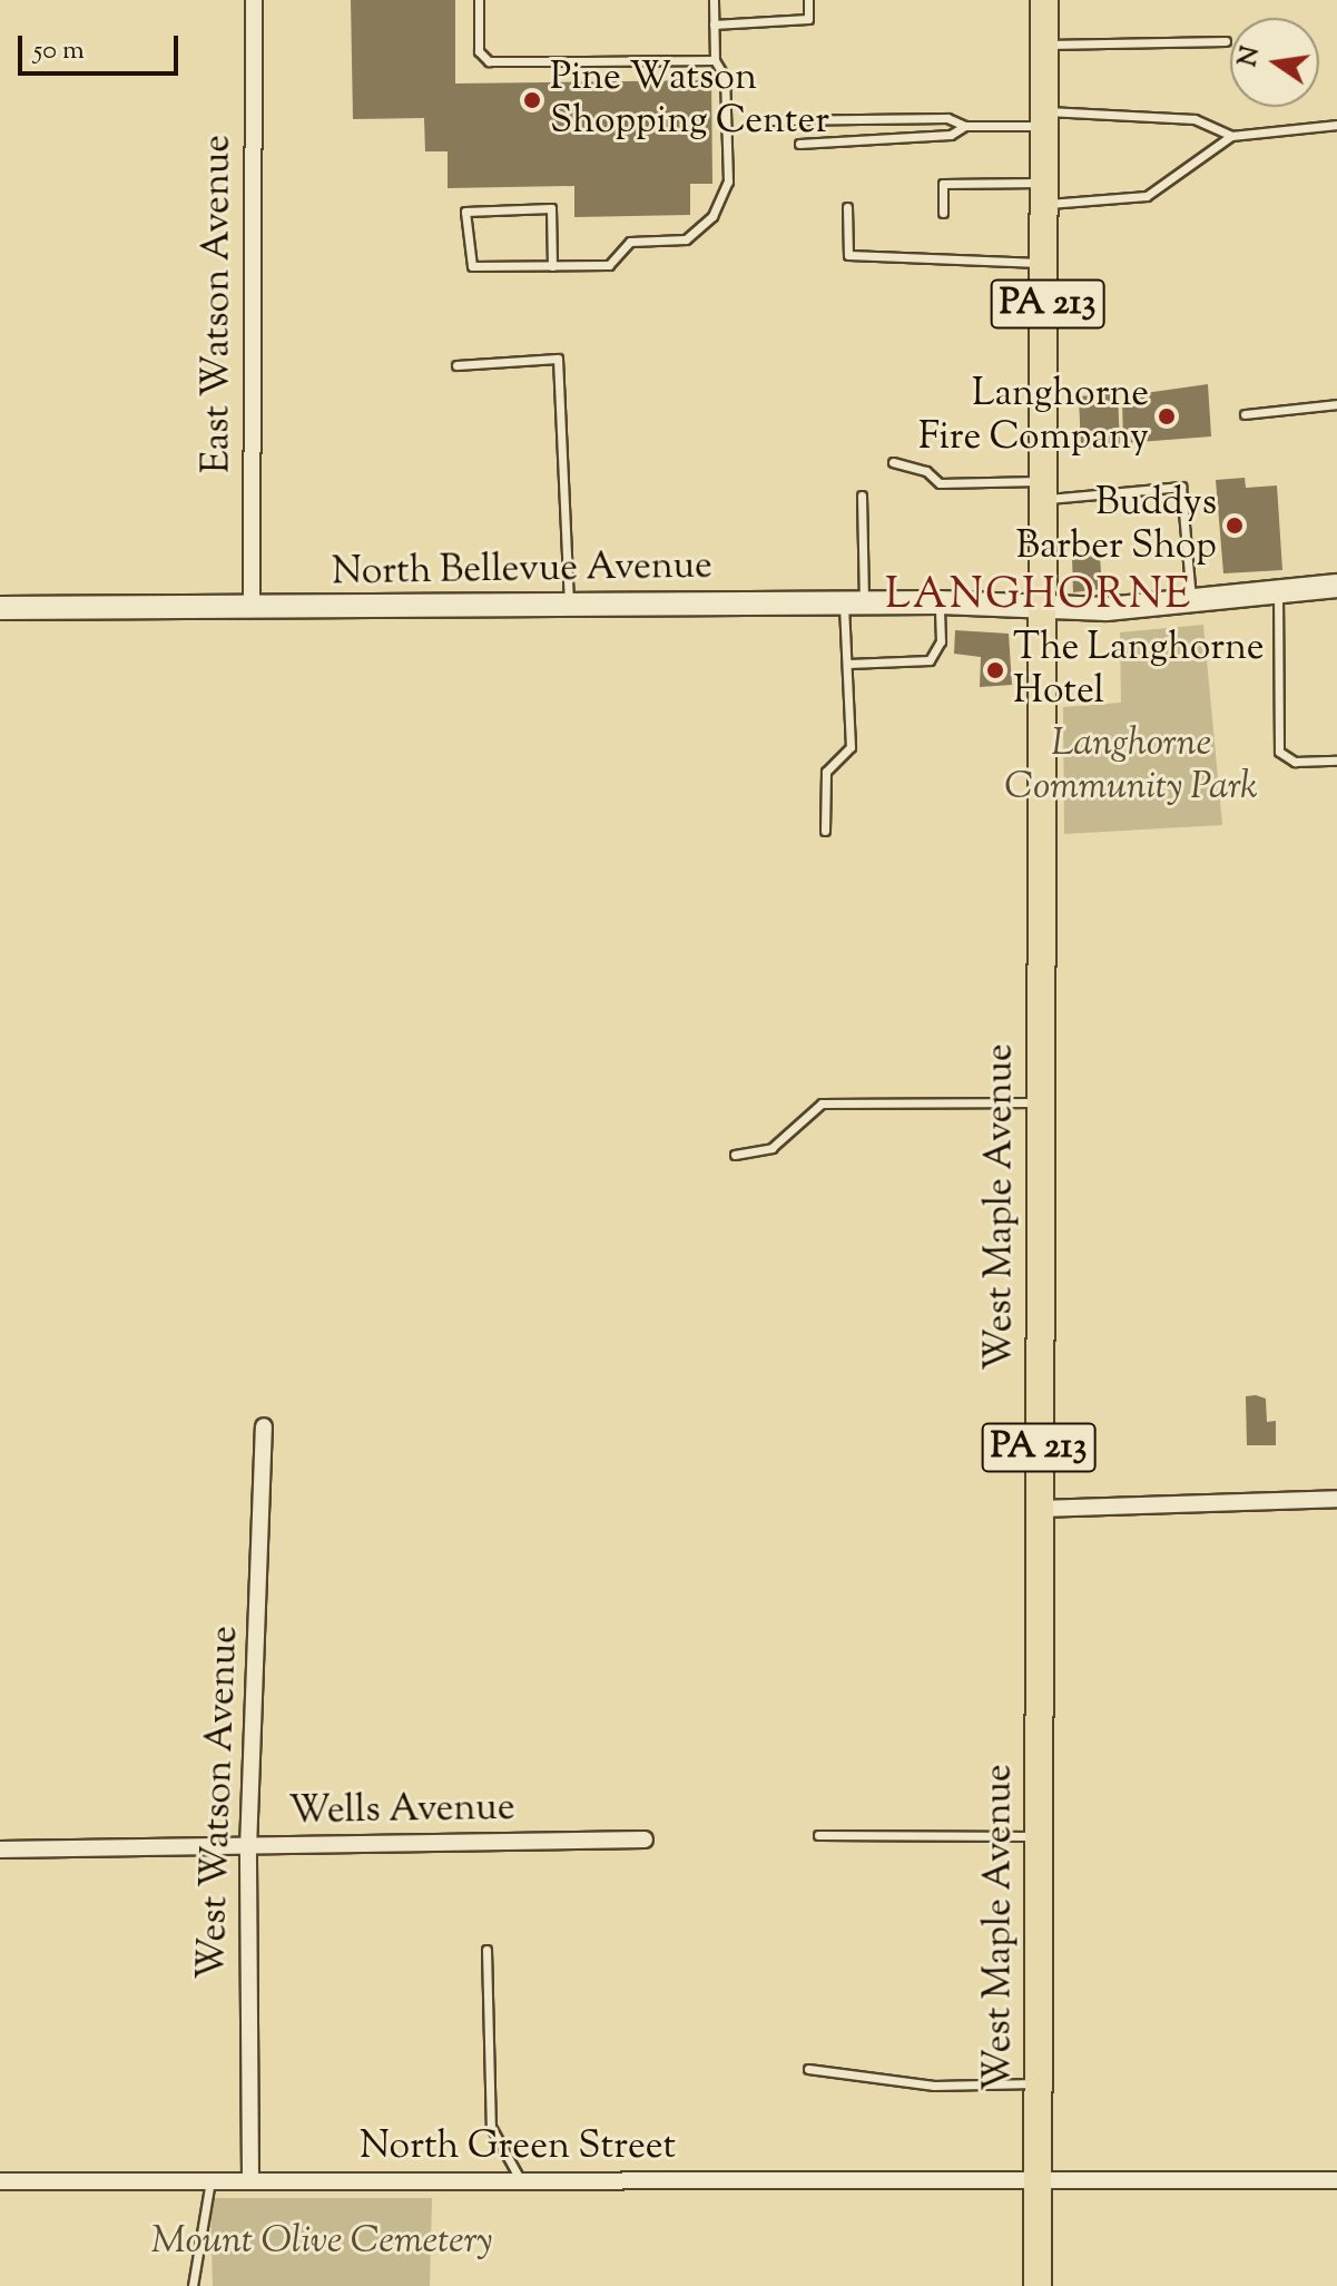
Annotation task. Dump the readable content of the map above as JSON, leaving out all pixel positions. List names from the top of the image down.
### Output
{
  "streets": {
    "main road": ["PA 213", "West Maple Avenue"],
    "street": [
      "East Watson Avenue",
      "North Bellevue Avenue",
      "West Watson Avenue",
      "Wells Avenue",
      "North Green Street"
    ]
  },
  "crossings": [
    ["East Watson Avenue", "North Bellevue Avenue"],
    ["PA 213", "North Bellevue Avenue"],
    ["PA 213", "West Maple Avenue"],
    ["North Bellevue Avenue", "West Maple Avenue"],
    ["West Maple Avenue", "North Green Street"],
    ["West Watson Avenue", "Wells Avenue"],
    ["West Watson Avenue", "North Green Street"]
  ],
  "districts": ["LANGHORNE"],
  "parks": ["Langhorne Community Park", "Mount Olive Cemetery"],
  "places": [
    "Pine Watson Shopping Center",
    "Langhorne Fire Company",
    "Buddys Barber Shop",
    "The Langhorne Hotel"
  ],
  "scale_bar": "50 m",
  "north": "left"
}
